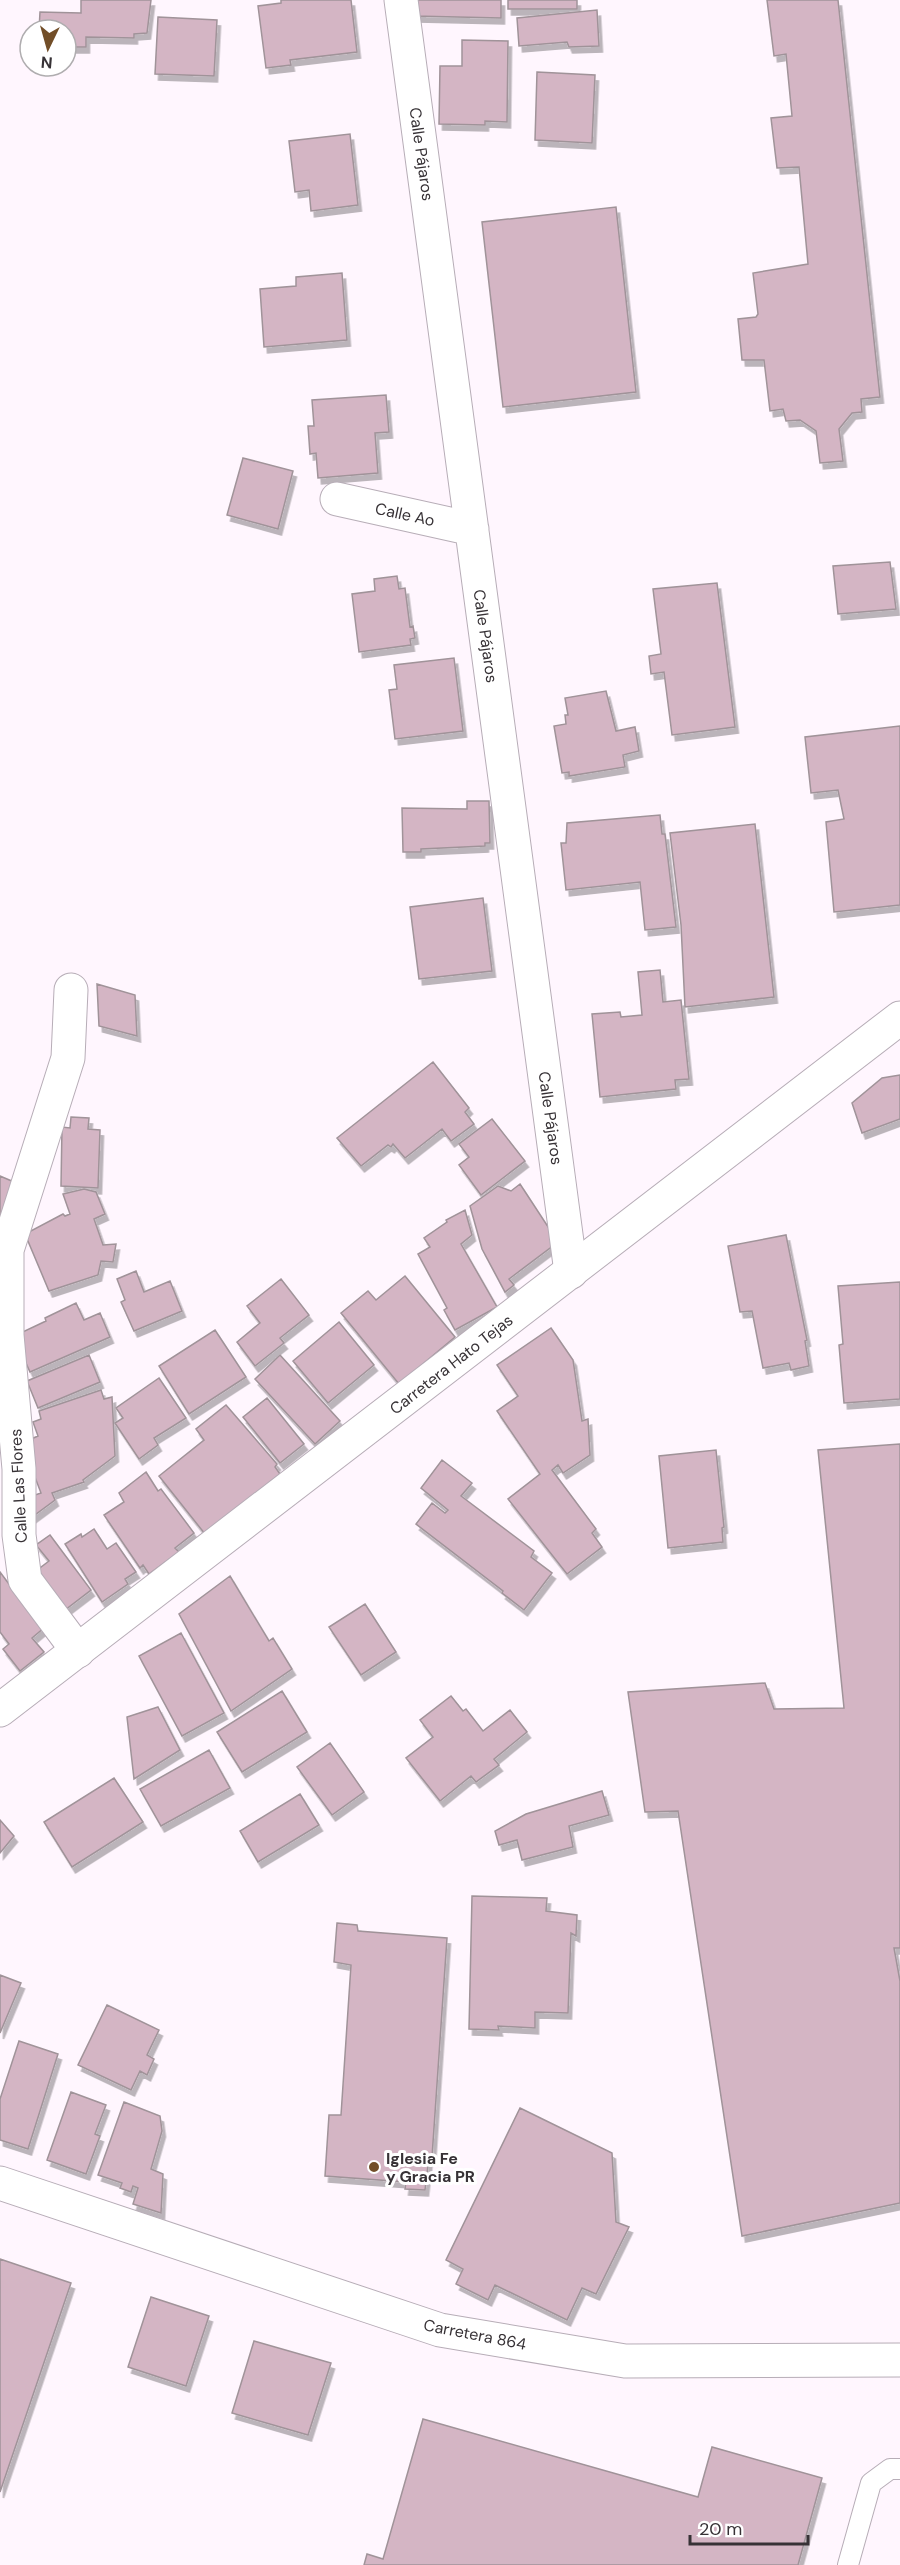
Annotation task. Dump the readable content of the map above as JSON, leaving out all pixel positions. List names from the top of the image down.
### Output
{
  "streets": {
    "street": [
      "Calle Pájaros",
      "Calle Ao",
      "Carretera Hato Tejas",
      "Calle Las Flores",
      "Carretera 864"
    ]
  },
  "crossings": [
    ["Calle Pájaros", "Calle Ao"],
    ["Calle Pájaros", "Carretera Hato Tejas"],
    ["Carretera Hato Tejas", "Calle Las Flores"]
  ],
  "places": ["Iglesia Fe y Gracia PR"],
  "scale_bar": "20 m",
  "north": "bottom"
}
